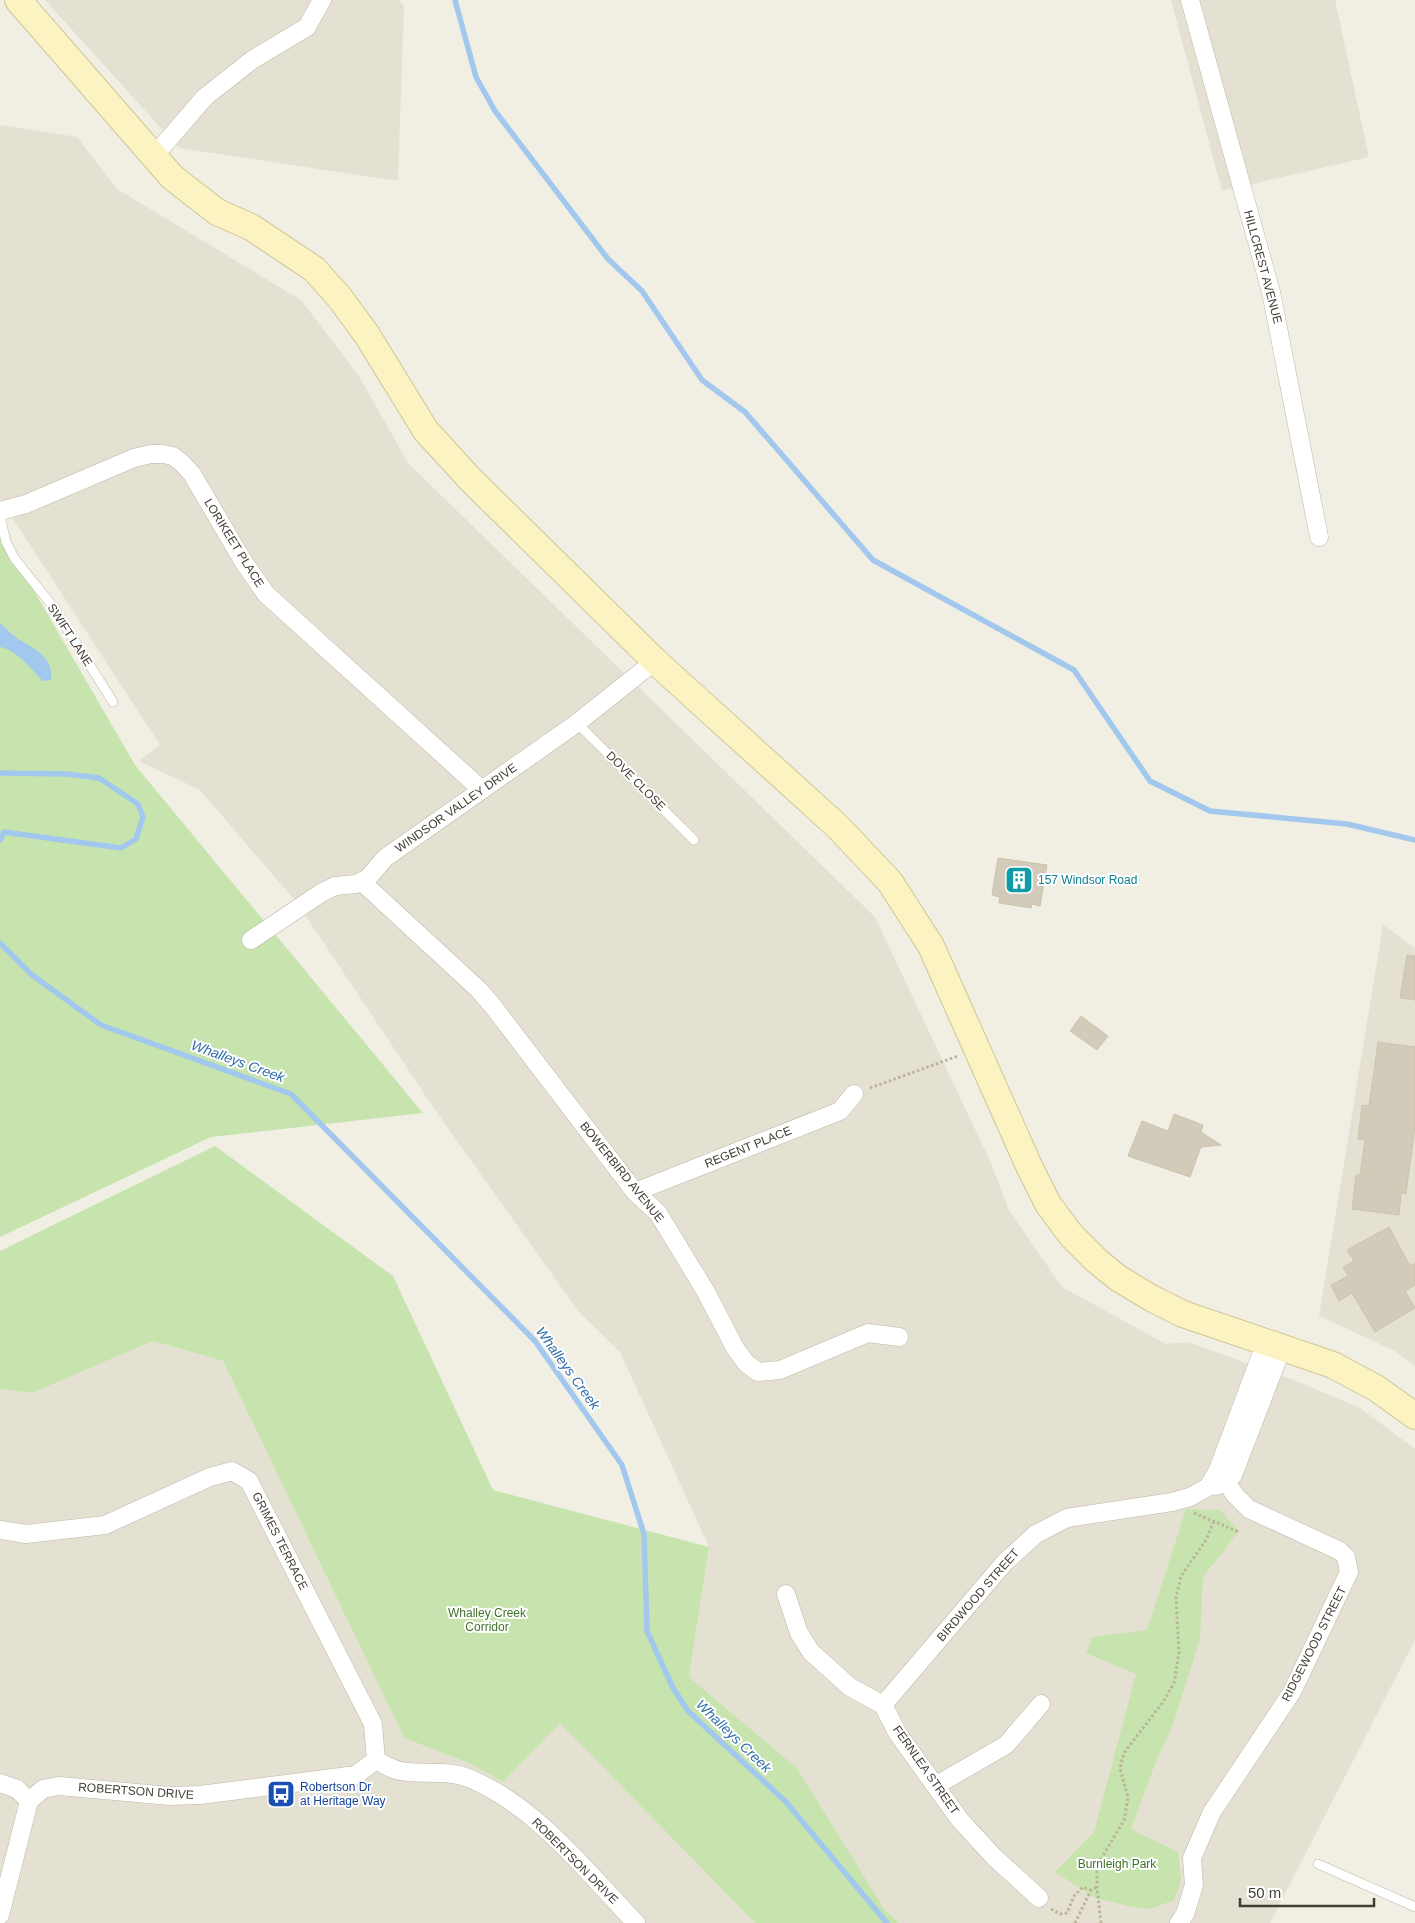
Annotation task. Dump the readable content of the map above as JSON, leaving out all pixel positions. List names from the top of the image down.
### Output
{
  "streets": {
    "street": [
      "HILLCREST AVENUE",
      "LORIKEET PLACE",
      "WINDSOR VALLEY DRIVE",
      "REGENT PLACE",
      "BOWERBIRD AVENUE",
      "GRIMES TERRACE",
      "BIRDWOOD STREET",
      "RIDGEWOOD STREET",
      "FERNLEA STREET",
      "ROBERTSON DRIVE"
    ],
    "lane": ["SWIFT LANE", "DOVE CLOSE"]
  },
  "crossings": [
    ["LORIKEET PLACE", "WINDSOR VALLEY DRIVE"],
    ["DOVE CLOSE", "WINDSOR VALLEY DRIVE"],
    ["WINDSOR VALLEY DRIVE", "BOWERBIRD AVENUE"],
    ["REGENT PLACE", "BOWERBIRD AVENUE"],
    ["GRIMES TERRACE", "ROBERTSON DRIVE"],
    ["BIRDWOOD STREET", "RIDGEWOOD STREET"],
    ["BIRDWOOD STREET", "FERNLEA STREET"]
  ],
  "water": ["Whalleys Creek"],
  "parks": ["Whalley Creek Corridor", "Burnleigh Park"],
  "places": {
    "building": ["157 Windsor Road"],
    "bus stop": ["Robertson Dr at Heritage Way"]
  },
  "scale_bar": "50 m"
}
